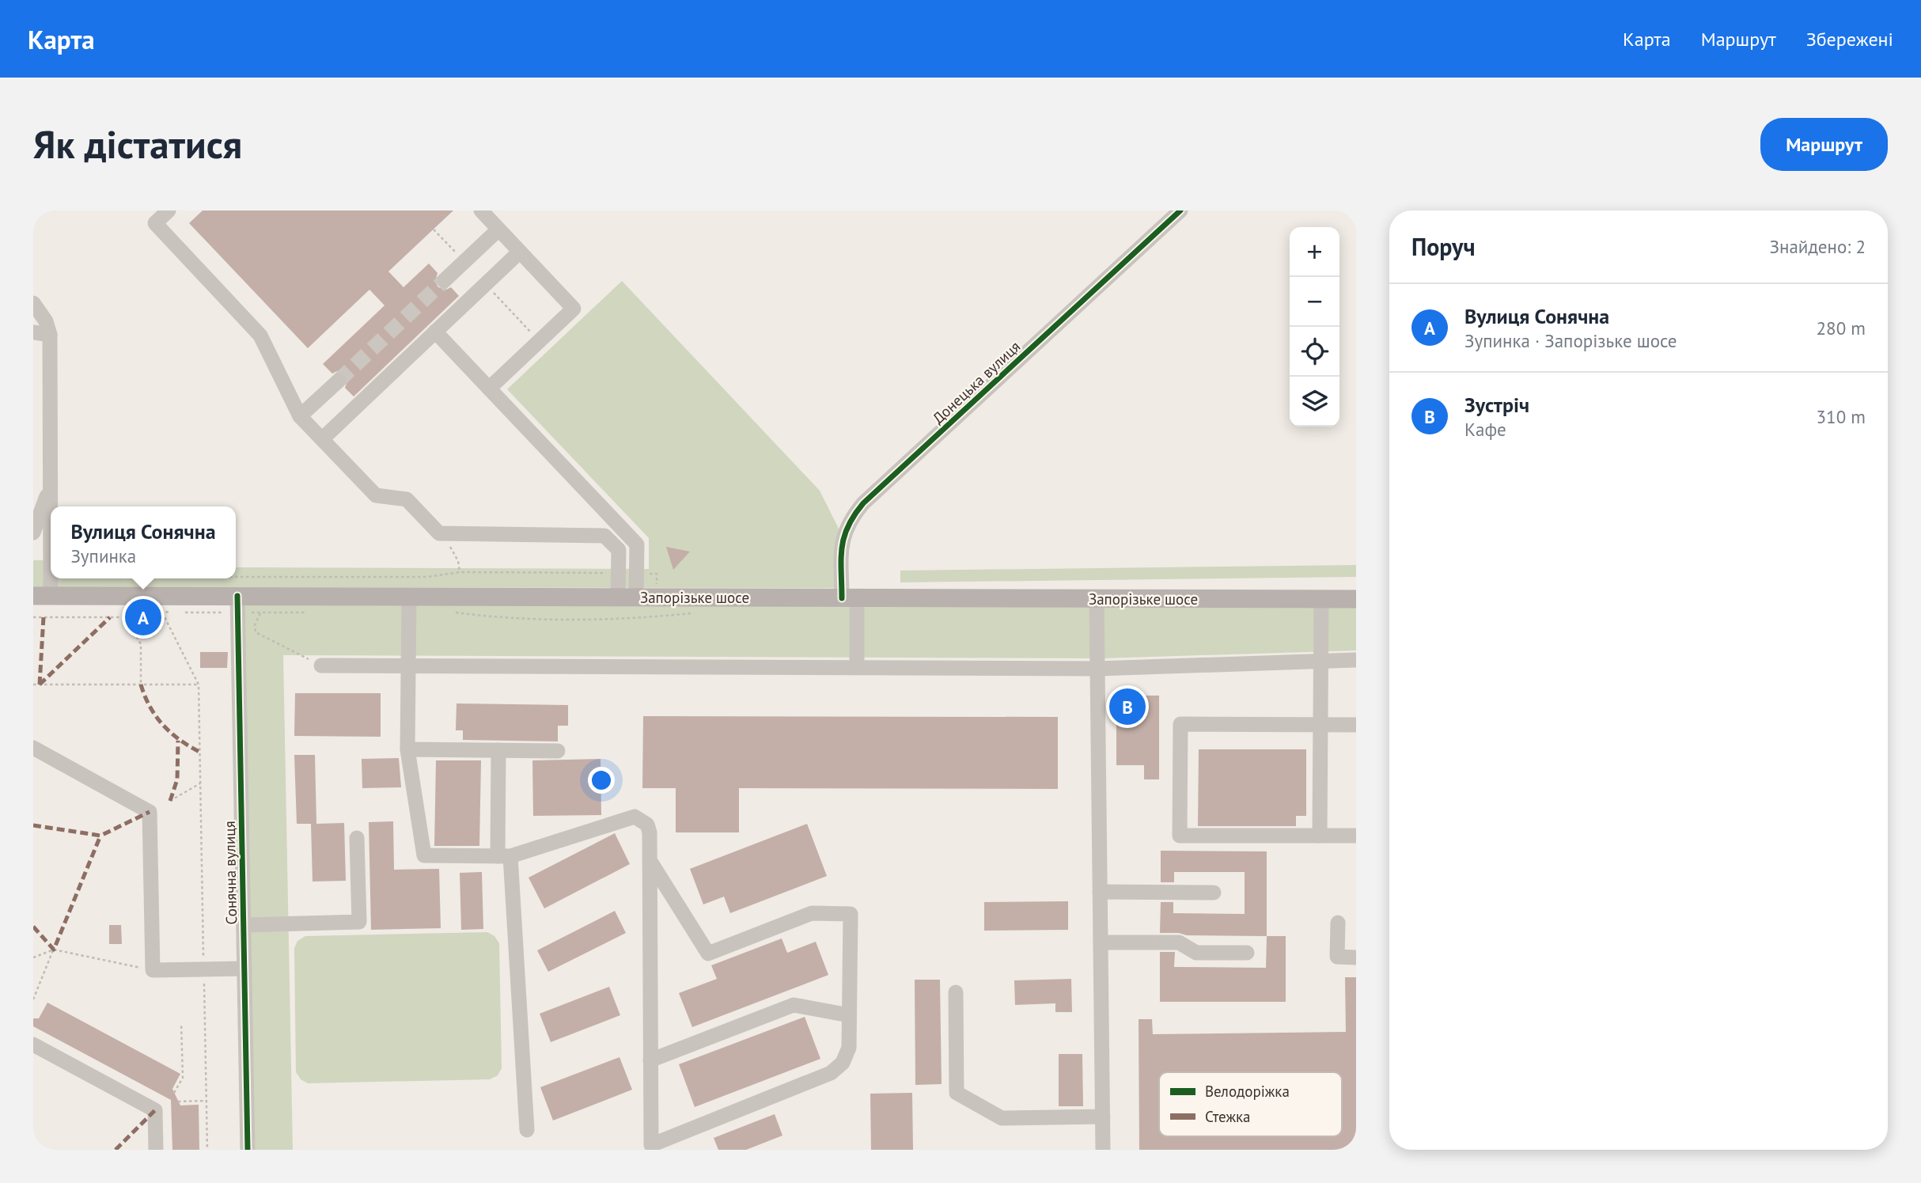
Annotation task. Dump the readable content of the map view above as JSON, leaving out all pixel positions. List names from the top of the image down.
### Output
{
  "streets": {
    "main road": ["Запорізьке шосе"],
    "street": ["Донецька вулиця", "Сонячна вулиця"]
  },
  "crossings": [
    ["Донецька вулиця", "Запорізьке шосе"],
    ["Запорізьке шосе", "Сонячна вулиця"]
  ],
  "legend": ["Велодоріжка", "Стежка"],
  "page": {
    "header": "Карта",
    "nav": ["Карта", "Маршрут", "Збережені"],
    "buttons": "Маршрут",
    "title": "Як дістатися",
    "heading": ["Поруч", "Знайдено: 2"],
    "map_buttons": ["+", "−"],
    "list": [
      {
        "mark": "A",
        "name": "Вулиця Сонячна",
        "note": "Зупинка · Запорізьке шосе",
        "value": "280 m"
      },
      {
        "mark": "B",
        "name": "Зустріч",
        "note": "Кафе",
        "value": "310 m"
      }
    ],
    "popup": ["Вулиця Сонячна", "Зупинка"],
    "pins": ["A", "B"]
  }
}
